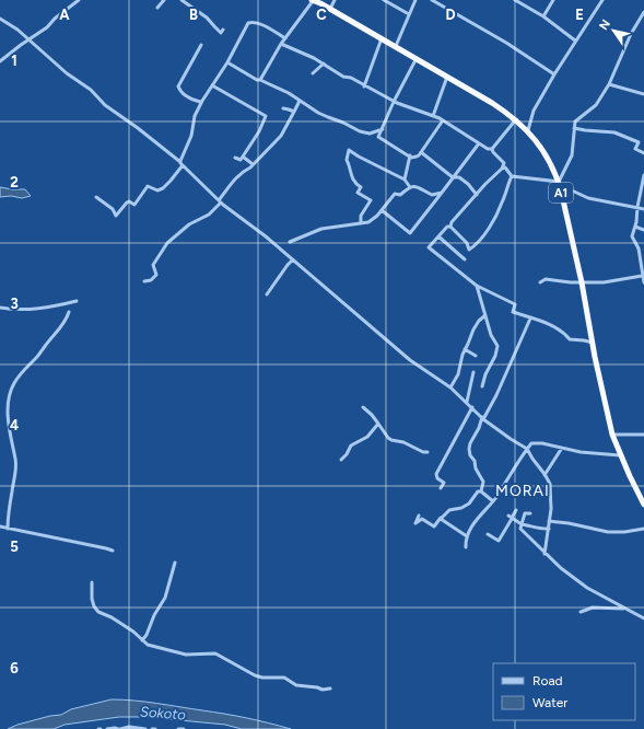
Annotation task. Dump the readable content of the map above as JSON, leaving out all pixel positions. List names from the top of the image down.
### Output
{
  "streets": {
    "highway": ["A1"]
  },
  "districts": ["MORAI"],
  "water": ["Sokoto"],
  "legend": ["Road", "Water"],
  "north": "top left",
  "grid": {
    "columns": [
      "A",
      "B",
      "C",
      "D",
      "E"
    ],
    "rows": [
      "1",
      "2",
      "3",
      "4",
      "5",
      "6"
    ]
  }
}
